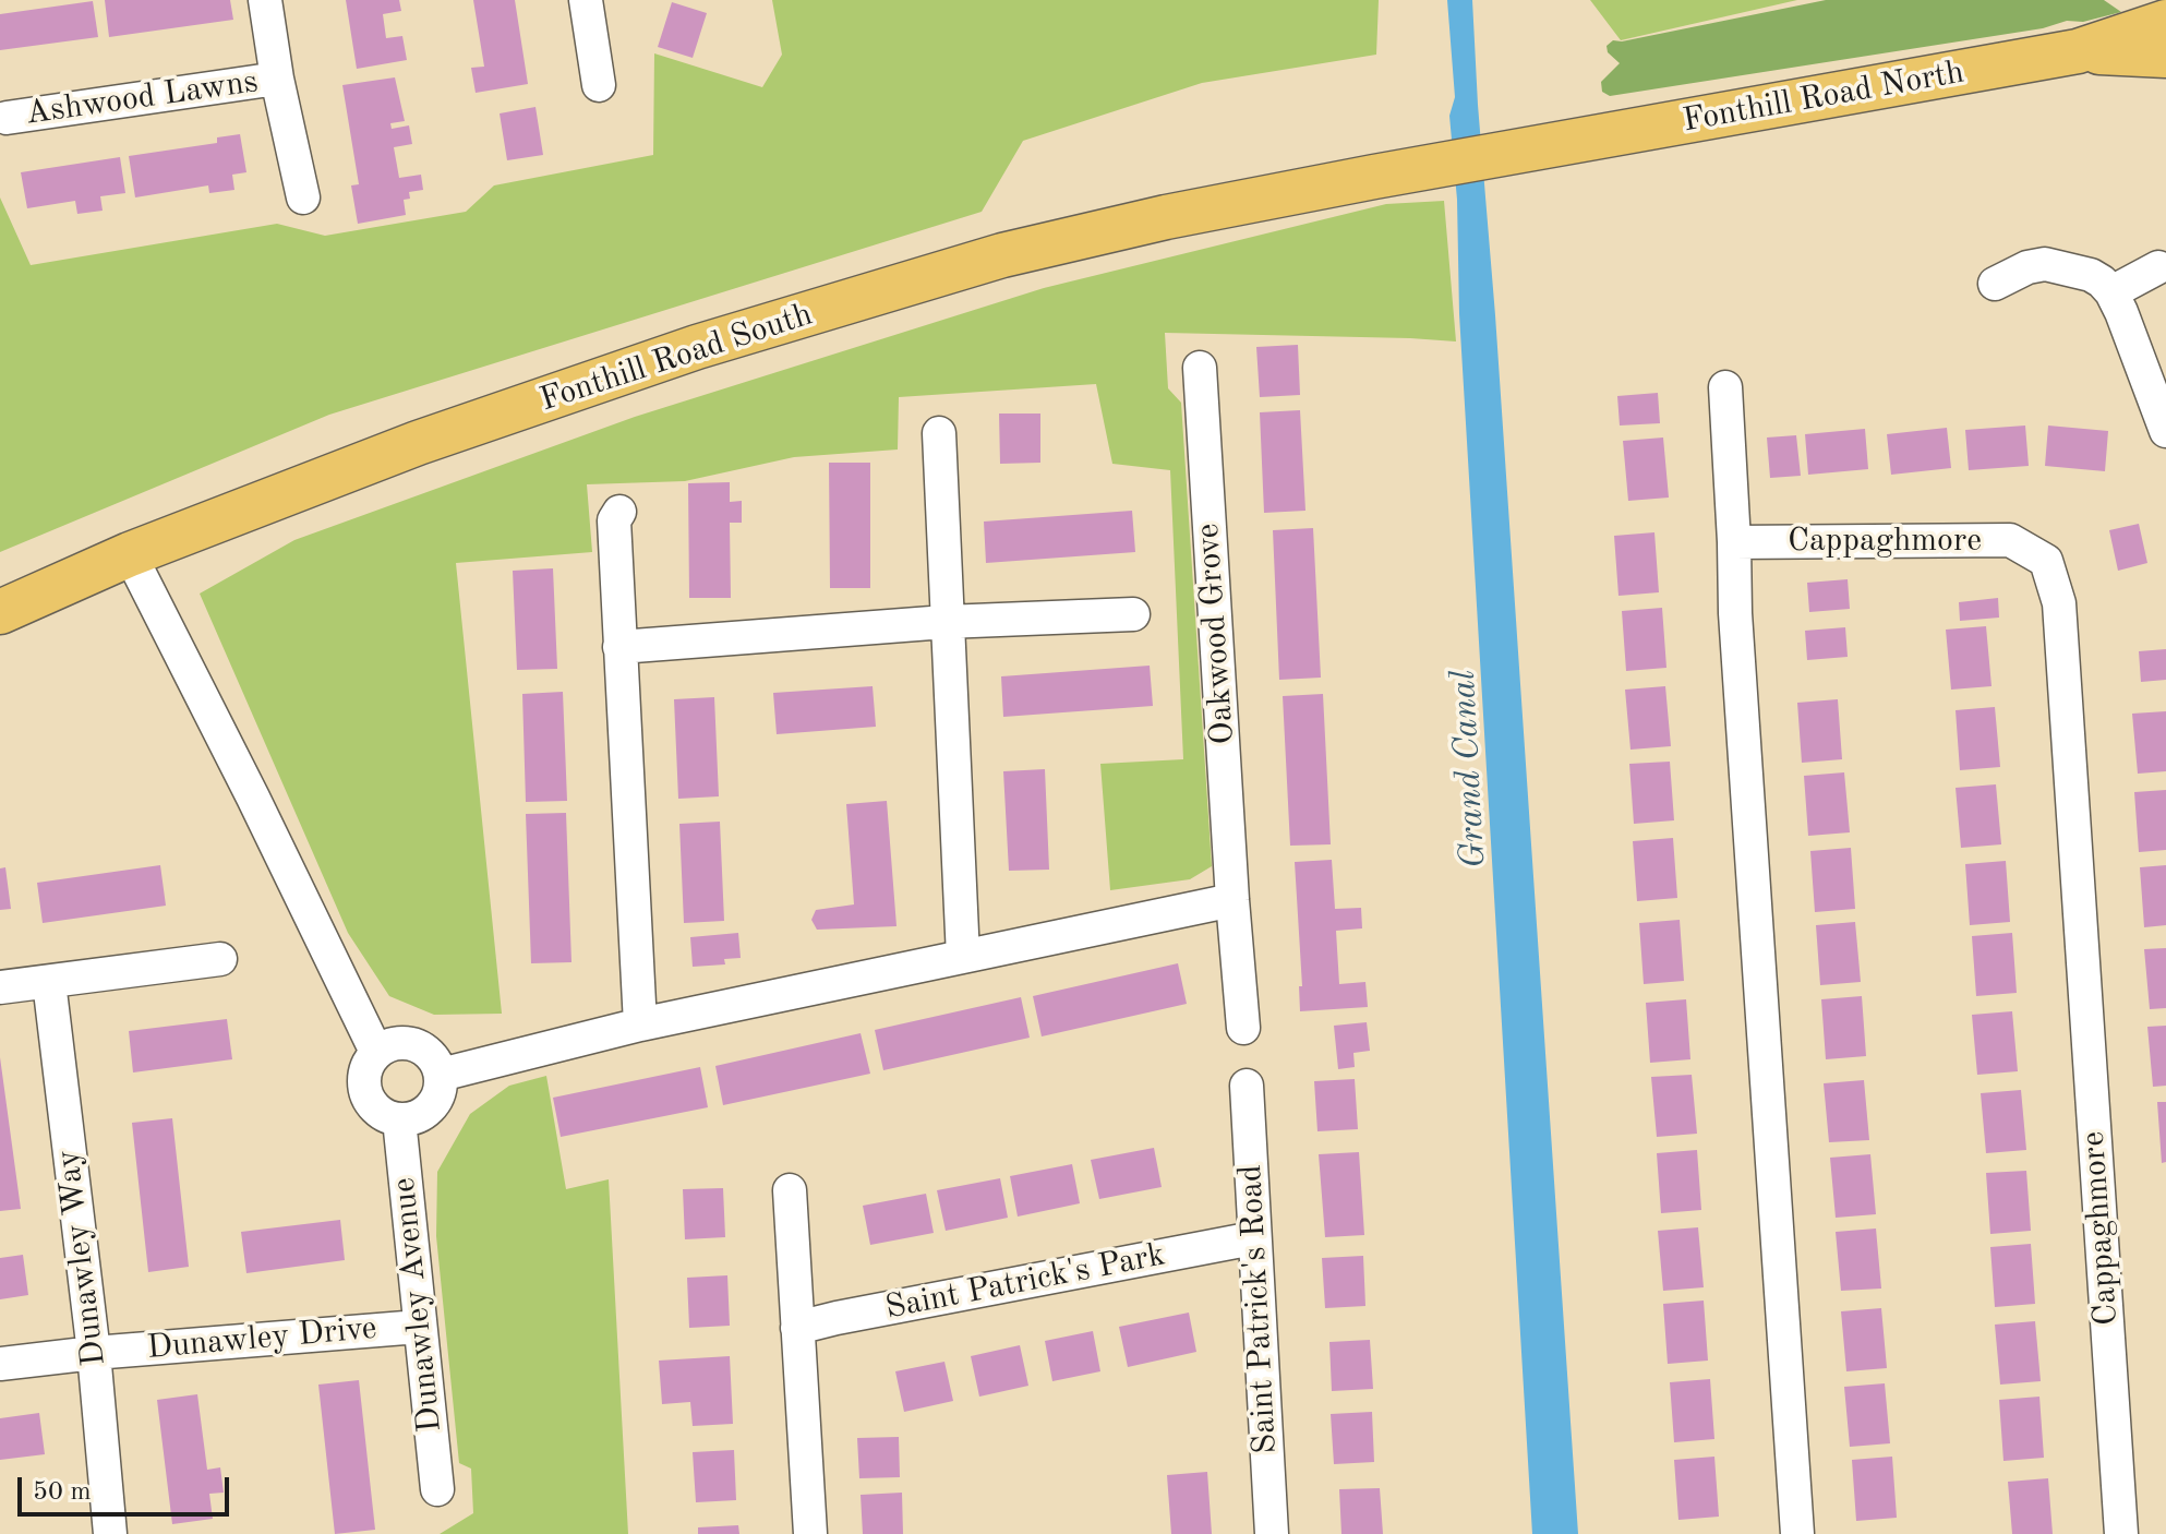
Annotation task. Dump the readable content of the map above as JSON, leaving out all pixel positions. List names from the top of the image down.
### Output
{
  "streets": {
    "main road": ["Fonthill Road North", "Fonthill Road South"],
    "street": [
      "Ashwood Lawns",
      "Cappaghmore",
      "Oakwood Grove",
      "Dunawley Way",
      "Saint Patrick's Park",
      "Dunawley Avenue",
      "Saint Patrick's Road",
      "Dunawley Drive"
    ]
  },
  "crossings": [
    ["Fonthill Road North", "Fonthill Road South"],
    ["Dunawley Way", "Dunawley Drive"],
    ["Saint Patrick's Park", "Saint Patrick's Road"],
    ["Dunawley Avenue", "Dunawley Drive"]
  ],
  "water": ["Grand Canal"],
  "scale_bar": "50 m"
}
